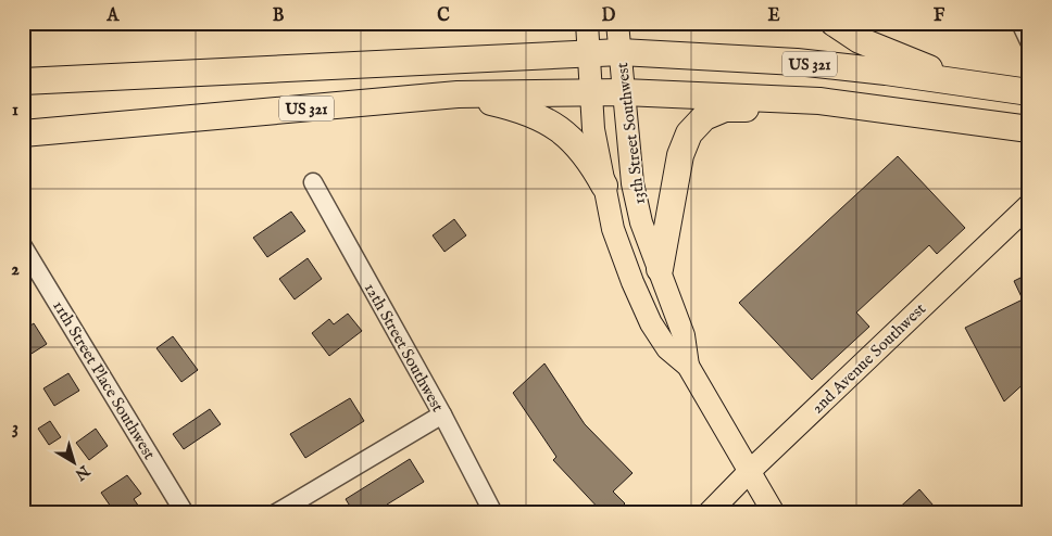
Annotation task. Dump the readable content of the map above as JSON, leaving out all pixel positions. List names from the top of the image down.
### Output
{
  "streets": {
    "highway": ["US 321"],
    "main road": ["13th Street Southwest", "2nd Avenue Southwest"],
    "street": ["12th Street Southwest", "11th Street Place Southwest"]
  },
  "crossings": [
    ["US 321", "13th Street Southwest"],
    ["13th Street Southwest", "2nd Avenue Southwest"]
  ],
  "north": "bottom right",
  "grid": {
    "columns": [
      "A",
      "B",
      "C",
      "D",
      "E",
      "F"
    ],
    "rows": ["1", "2", "3"]
  }
}
